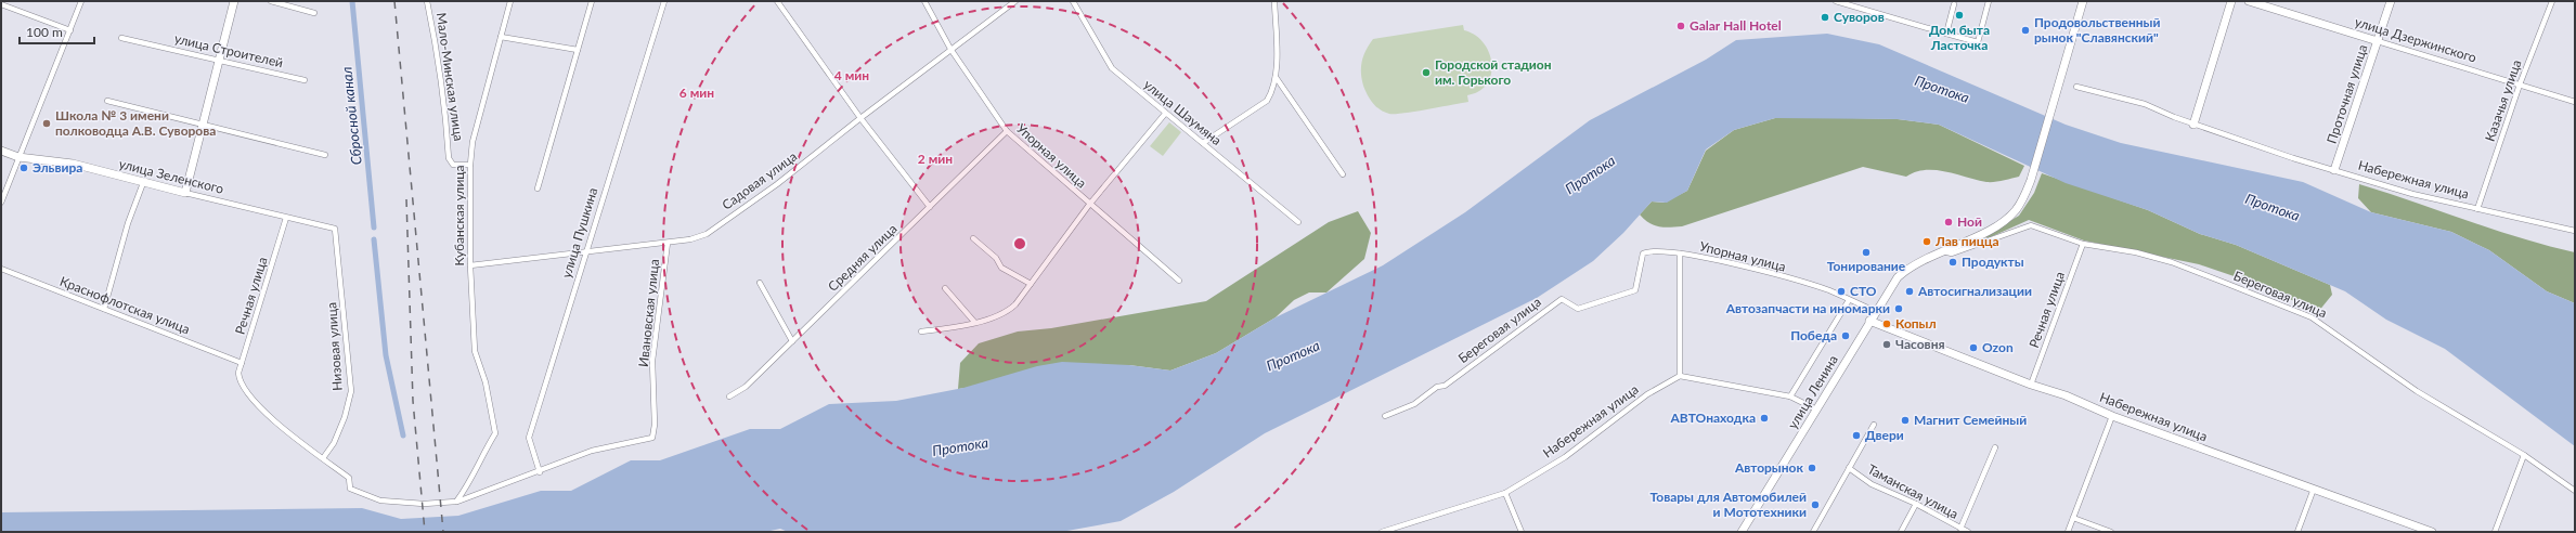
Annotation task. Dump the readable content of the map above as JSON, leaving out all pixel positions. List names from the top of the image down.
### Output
{
  "streets": {
    "street": [
      "улица Дзержинского",
      "улица Строителей",
      "Мало-Минская улица",
      "Проточная улица",
      "Казачья улица",
      "улица Шаумяна",
      "Упорная улица",
      "улица Зеленского",
      "Набережная улица",
      "Садовая улица",
      "Кубанская улица",
      "улица Пушкина",
      "Средняя улица",
      "Береговая улица",
      "Речная улица",
      "Краснофлотская улица",
      "Ивановская улица",
      "Низовая улица",
      "улица Ленина",
      "Таманская улица"
    ]
  },
  "crossings": [
    ["улица Дзержинского", "Проточная улица"],
    ["улица Дзержинского", "Казачья улица"],
    ["Мало-Минская улица", "Кубанская улица"],
    ["Проточная улица", "Набережная улица"],
    ["Казачья улица", "Набережная улица"],
    ["Упорная улица", "Садовая улица"],
    ["Упорная улица", "Средняя улица"],
    ["Упорная улица", "Береговая улица"],
    ["Упорная улица", "улица Ленина"],
    ["улица Зеленского", "Речная улица"],
    ["улица Зеленского", "Низовая улица"],
    ["Набережная улица", "Речная улица"],
    ["Набережная улица", "улица Ленина"],
    ["Садовая улица", "Кубанская улица"],
    ["Садовая улица", "улица Пушкина"],
    ["Садовая улица", "Ивановская улица"],
    ["улица Пушкина", "Ивановская улица"],
    ["Береговая улица", "Речная улица"],
    ["Береговая улица", "улица Ленина"],
    ["Речная улица", "Краснофлотская улица"],
    ["Речная улица", "Низовая улица"]
  ],
  "water": ["Протока", "Сбросной канал"],
  "places": [
    "Дом быта Ласточка",
    "Суворов",
    "Galar Hall Hotel",
    "Продовольственный рынок \"Славянский\"",
    "Городской cтадион им. Горького",
    "Школа № 3 имени полководца А.В. Суворова",
    "Эльвира",
    "Ной",
    "Лав пицца",
    "Тонирование",
    "Продукты",
    "СТО",
    "Автосигнализации",
    "Автозапчасти на иномарки",
    "Копыл",
    "Победа",
    "Часовня",
    "Ozon",
    "АВТОнаходка",
    "Магнит Семейный",
    "Двери",
    "Авторынок",
    "Товары для Автомобилей и Мототехники"
  ],
  "scale_bar": "100 m",
  "rings": ["4 мин", "6 мин", "2 мин"]
}
